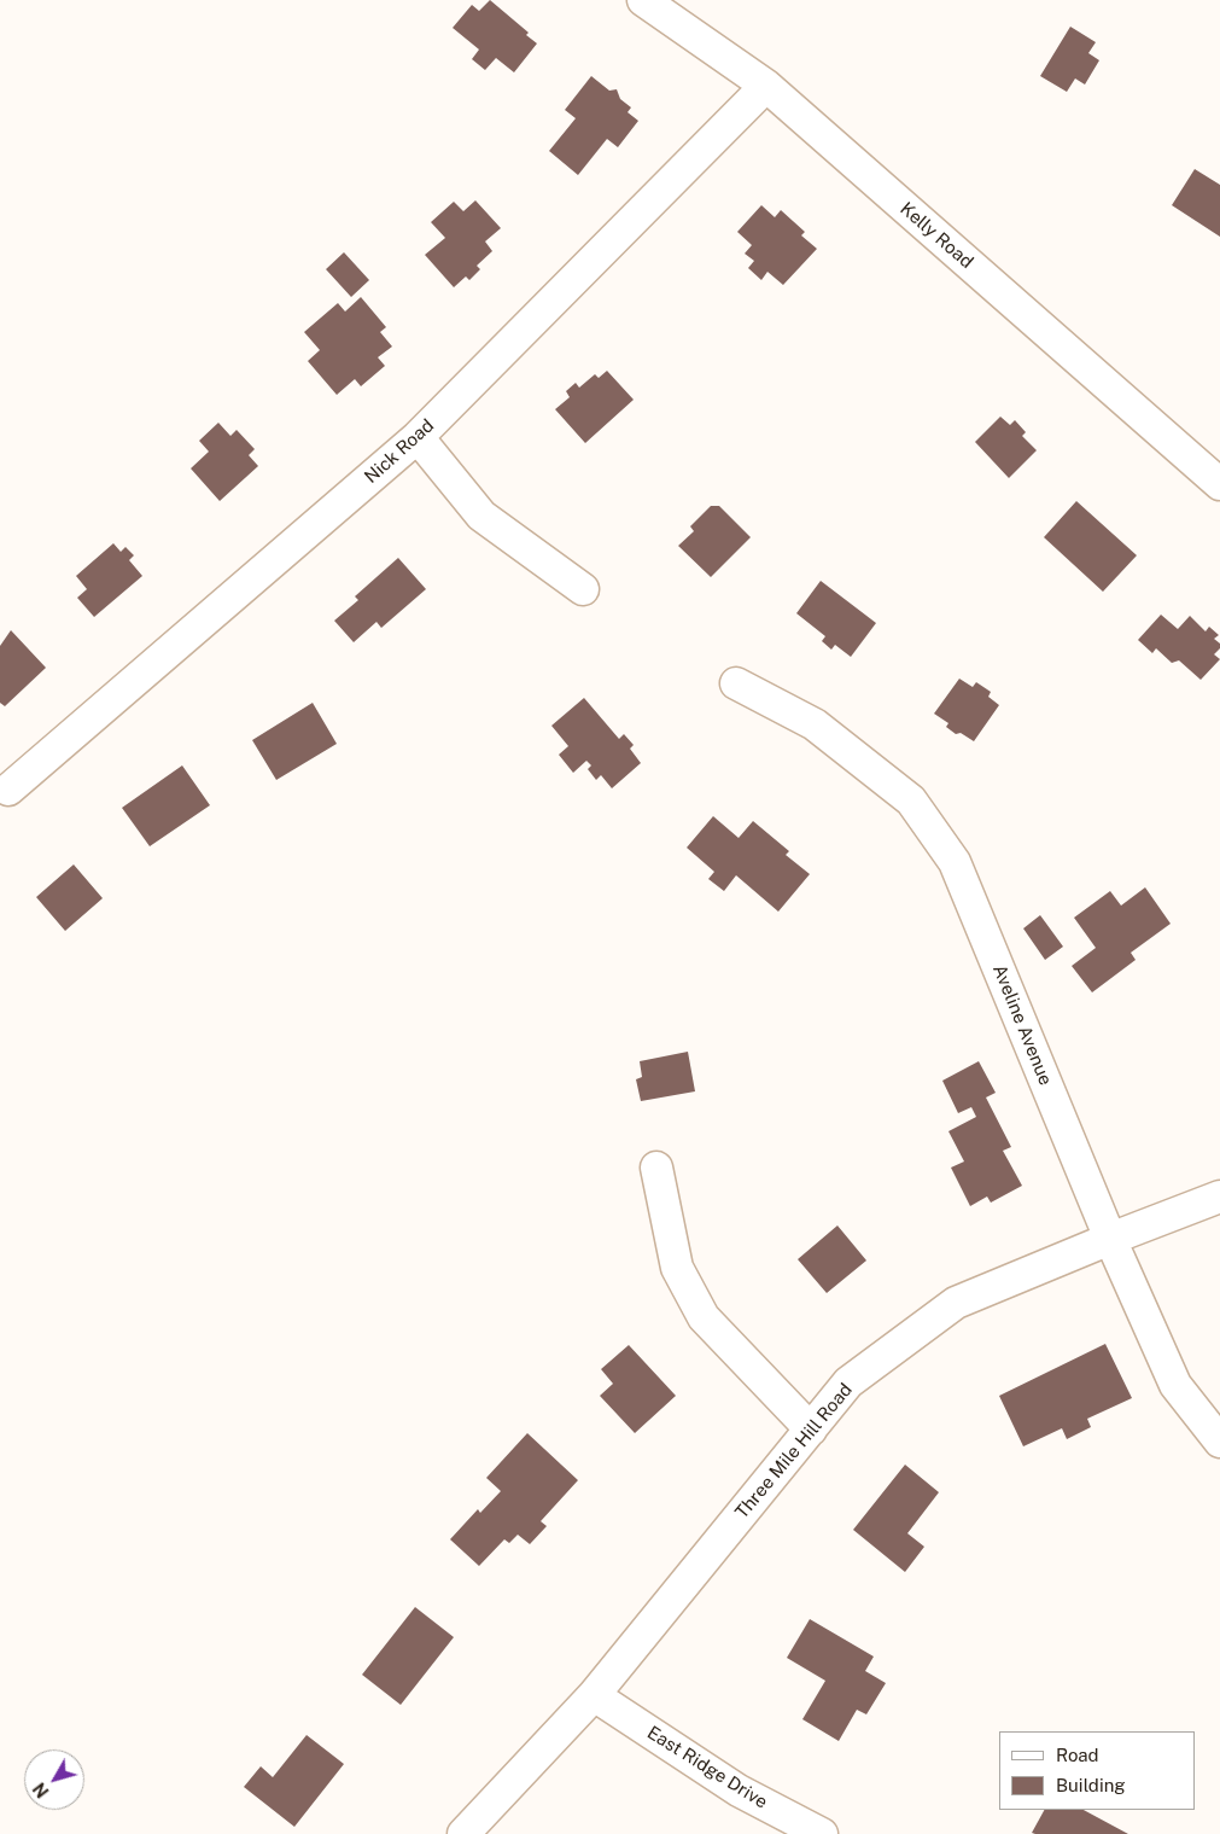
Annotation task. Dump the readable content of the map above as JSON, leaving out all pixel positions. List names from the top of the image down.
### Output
{
  "streets": {
    "street": [
      "Kelly Road",
      "Nick Road",
      "Aveline Avenue",
      "Three Mile Hill Road",
      "East Ridge Drive"
    ]
  },
  "crossings": [
    ["Kelly Road", "Nick Road"],
    ["Aveline Avenue", "Three Mile Hill Road"],
    ["Three Mile Hill Road", "East Ridge Drive"]
  ],
  "legend": ["Road", "Building"],
  "north": "bottom left"
}
